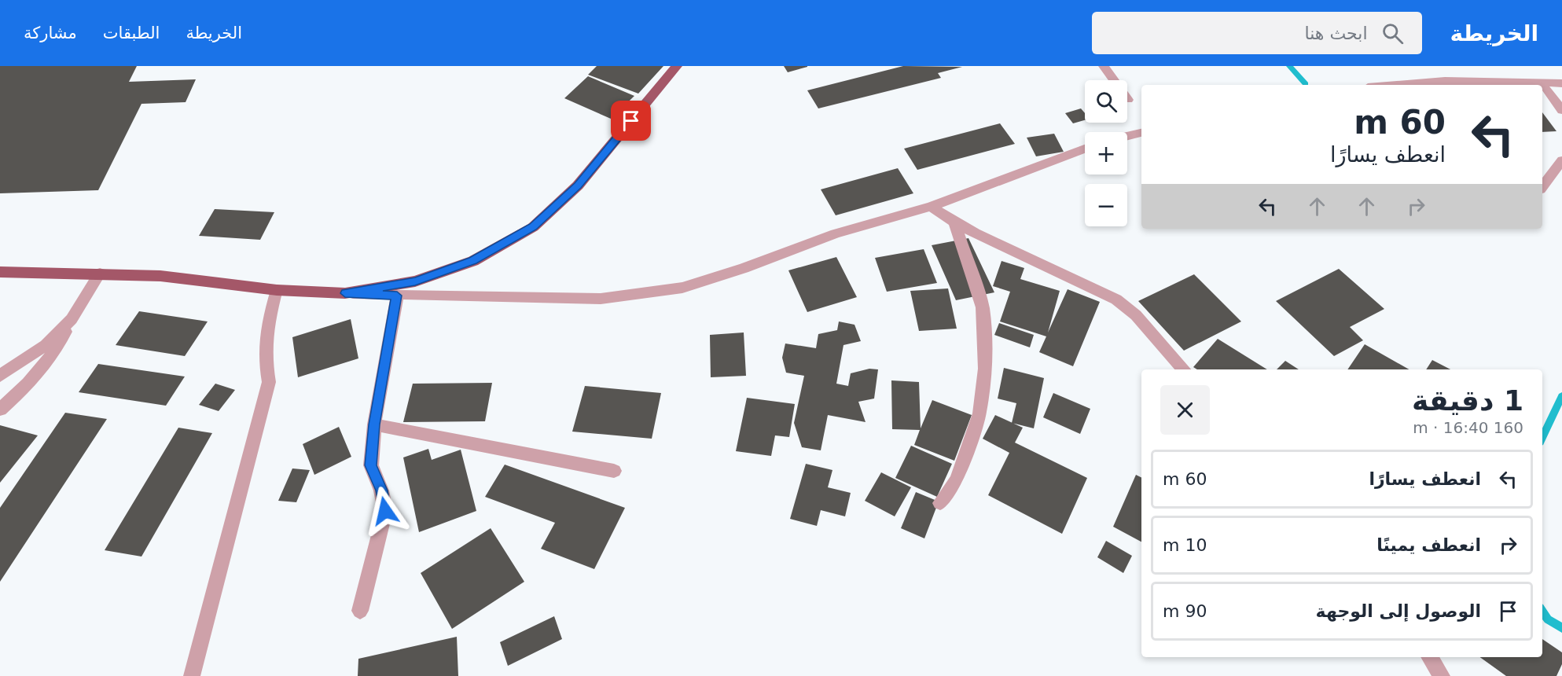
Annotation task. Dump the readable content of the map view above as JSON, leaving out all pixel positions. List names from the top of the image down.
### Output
{
  "page": {
    "header": "الخريطة",
    "search": "ابحث هنا",
    "nav": ["الخريطة", "الطبقات", "مشاركة"],
    "map_buttons": ["+", "−"],
    "turn": ["60 m", "انعطف يسارًا"],
    "heading": ["1 دقيقة", "160 m · 16:40"],
    "list": [
      {
        "name": "انعطف يسارًا",
        "value": "60 m"
      },
      {
        "name": "انعطف يمينًا",
        "value": "10 m"
      },
      {
        "name": "الوصول إلى الوجهة",
        "value": "90 m"
      }
    ]
  }
}
